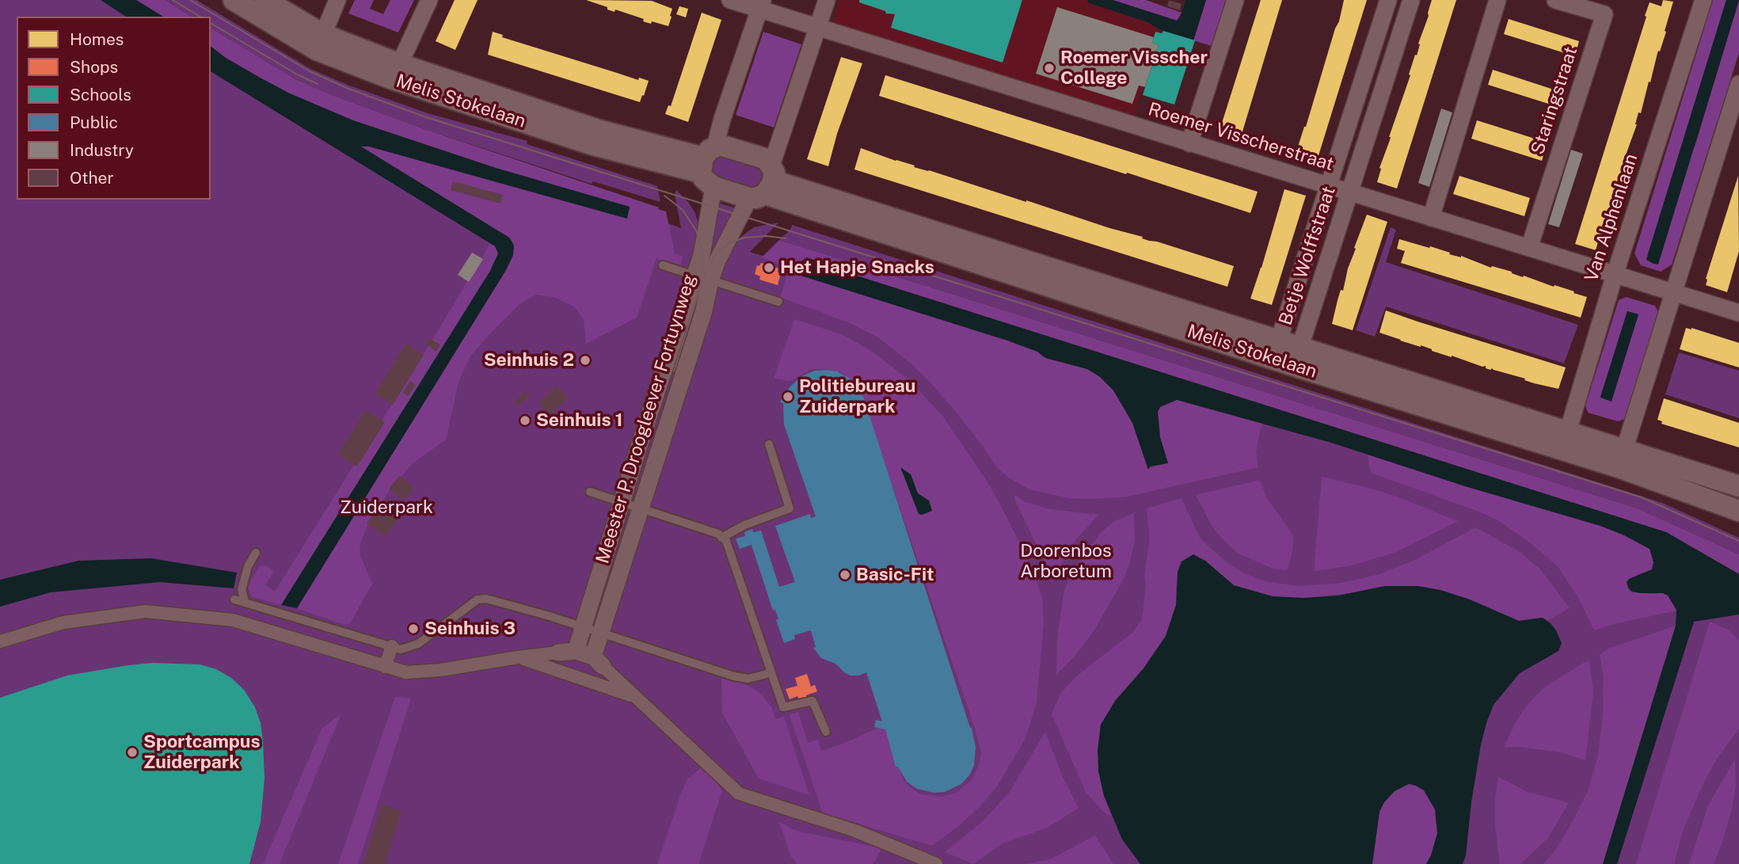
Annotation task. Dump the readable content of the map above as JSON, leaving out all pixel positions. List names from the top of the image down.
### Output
{
  "streets": {
    "street": [
      "Staringstraat",
      "Melis Stokelaan",
      "Roemer Visscherstraat",
      "Van Alphenlaan",
      "Betje Wolffstraat",
      "Meester P. Droogleever Fortuynweg"
    ]
  },
  "crossings": [
    ["Staringstraat", "Roemer Visscherstraat"],
    ["Melis Stokelaan", "Van Alphenlaan"],
    ["Melis Stokelaan", "Betje Wolffstraat"],
    ["Melis Stokelaan", "Meester P. Droogleever Fortuynweg"],
    ["Roemer Visscherstraat", "Van Alphenlaan"],
    ["Roemer Visscherstraat", "Betje Wolffstraat"],
    ["Roemer Visscherstraat", "Meester P. Droogleever Fortuynweg"]
  ],
  "parks": ["Zuiderpark", "Doorenbos Arboretum"],
  "places": [
    "Roemer Visscher College",
    "Het Hapje Snacks",
    "Seinhuis 2",
    "Politiebureau Zuiderpark",
    "Seinhuis 1",
    "Basic-Fit",
    "Seinhuis 3",
    "Sportcampus Zuiderpark"
  ],
  "legend": [
    "Homes",
    "Shops",
    "Schools",
    "Public",
    "Industry",
    "Other"
  ]
}
